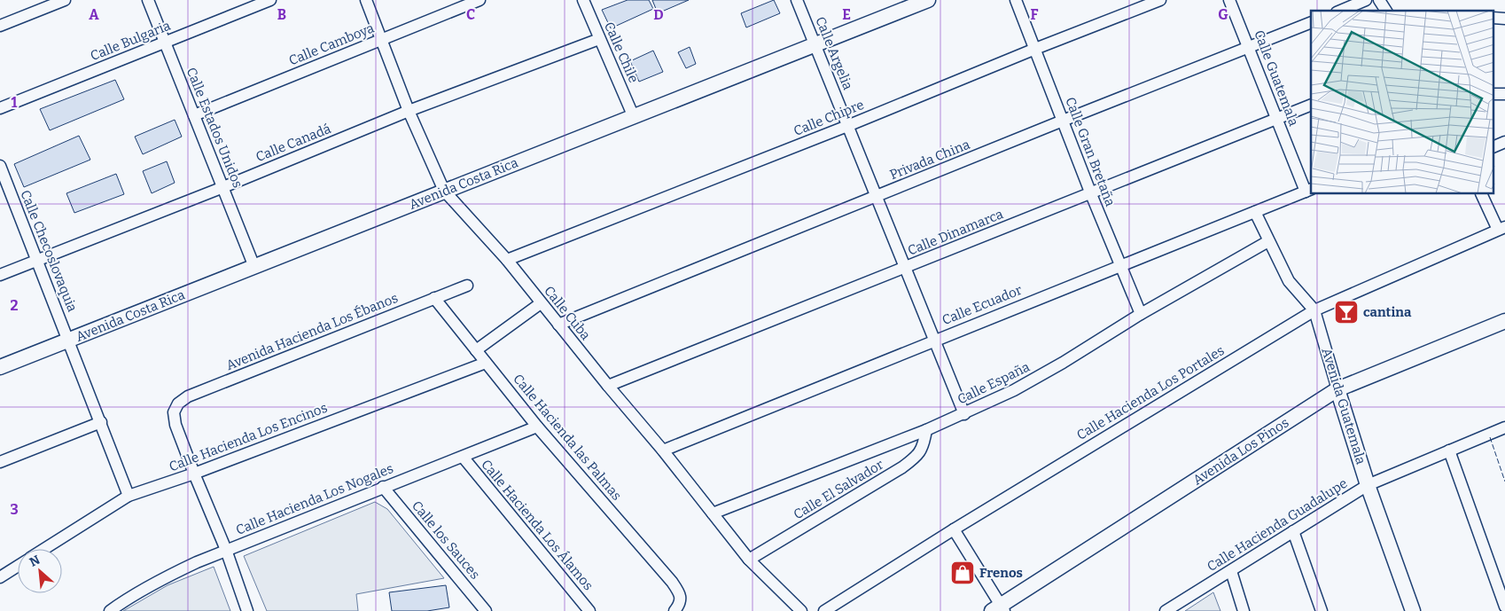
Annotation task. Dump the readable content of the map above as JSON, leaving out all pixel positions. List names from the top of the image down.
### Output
{
  "streets": {
    "street": [
      "Calle Bulgaria",
      "Calle Camboya",
      "Calle Chile",
      "Calle Argelia",
      "Calle Guatemala",
      "Calle Chipre",
      "Calle Estados Unidos",
      "Calle Canadá",
      "Calle Gran Bretaña",
      "Privada China",
      "Avenida Costa Rica",
      "Calle Dinamarca",
      "Calle Checoslovaquia",
      "Calle Ecuador",
      "Calle Cuba",
      "Avenida Hacienda Los Ébanos",
      "Calle España",
      "Calle Hacienda Los Portales",
      "Avenida Guatemala",
      "Calle Hacienda Los Encinos",
      "Calle Hacienda las Palmas",
      "Avenida Los Pinos",
      "Calle El Salvador",
      "Calle Hacienda Los Nogales",
      "Calle Hacienda Los Álamos",
      "Calle Hacienda Guadalupe",
      "Calle los Sauces"
    ]
  },
  "crossings": [
    ["Calle Bulgaria", "Calle Estados Unidos"],
    ["Calle Camboya", "Calle Estados Unidos"],
    ["Calle Camboya", "Calle Cuba"],
    ["Calle Chile", "Calle Canadá"],
    ["Calle Chile", "Avenida Costa Rica"],
    ["Calle Argelia", "Calle Chipre"],
    ["Calle Argelia", "Privada China"],
    ["Calle Argelia", "Avenida Costa Rica"],
    ["Calle Argelia", "Calle Dinamarca"],
    ["Calle Argelia", "Calle Ecuador"],
    ["Calle Argelia", "Calle España"],
    ["Calle Guatemala", "Privada China"],
    ["Calle Guatemala", "Calle Dinamarca"],
    ["Calle Guatemala", "Calle Ecuador"],
    ["Calle Chipre", "Calle Gran Bretaña"],
    ["Calle Chipre", "Calle Cuba"],
    ["Calle Estados Unidos", "Calle Canadá"],
    ["Calle Estados Unidos", "Avenida Costa Rica"],
    ["Calle Canadá", "Calle Checoslovaquia"],
    ["Calle Canadá", "Calle Cuba"],
    ["Calle Gran Bretaña", "Privada China"],
    ["Calle Gran Bretaña", "Calle Dinamarca"],
    ["Calle Gran Bretaña", "Calle Ecuador"],
    ["Calle Gran Bretaña", "Calle España"],
    ["Privada China", "Calle Cuba"],
    ["Avenida Costa Rica", "Calle Checoslovaquia"],
    ["Avenida Costa Rica", "Calle Cuba"],
    ["Calle Dinamarca", "Calle Cuba"],
    ["Calle Checoslovaquia", "Calle Hacienda Los Encinos"],
    ["Calle Ecuador", "Calle Cuba"],
    ["Calle Ecuador", "Avenida Guatemala"],
    ["Calle Cuba", "Calle España"],
    ["Calle Cuba", "Calle El Salvador"],
    ["Avenida Hacienda Los Ébanos", "Calle Hacienda Los Encinos"],
    ["Avenida Hacienda Los Ébanos", "Calle Hacienda las Palmas"],
    ["Calle España", "Avenida Guatemala"],
    ["Calle España", "Calle El Salvador"],
    ["Calle Hacienda Los Portales", "Avenida Guatemala"],
    ["Avenida Guatemala", "Avenida Los Pinos"],
    ["Avenida Guatemala", "Calle Hacienda Guadalupe"],
    ["Calle Hacienda Los Encinos", "Calle Hacienda las Palmas"],
    ["Calle Hacienda las Palmas", "Calle Hacienda Los Nogales"],
    ["Calle Hacienda Los Nogales", "Calle Hacienda Los Álamos"],
    ["Calle Hacienda Los Nogales", "Calle los Sauces"]
  ],
  "places": {
    "bar": ["cantina"],
    "shop": ["Frenos"]
  },
  "north": "top left",
  "grid": {
    "columns": [
      "A",
      "B",
      "C",
      "D",
      "E",
      "F",
      "G"
    ],
    "rows": ["1", "2", "3"]
  }
}
